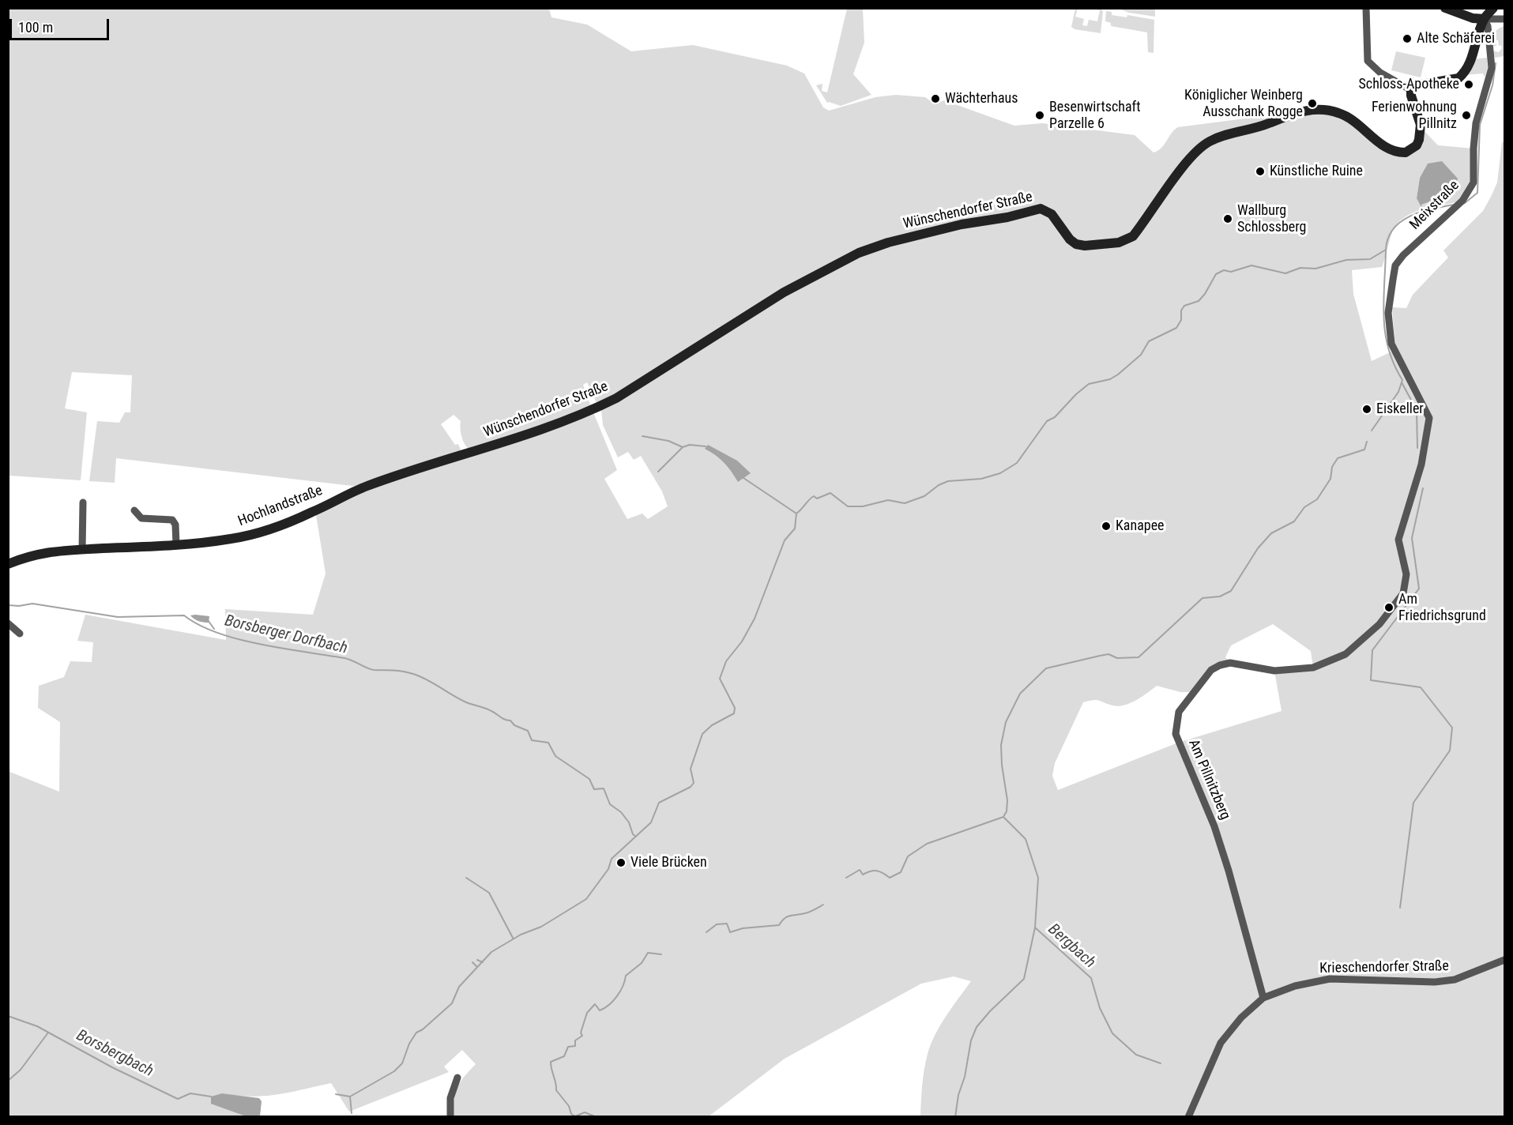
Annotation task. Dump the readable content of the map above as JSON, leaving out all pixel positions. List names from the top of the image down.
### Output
{
  "streets": {
    "street": [
      "Meixstraße",
      "Wünschendorfer Straße",
      "Hochlandstraße",
      "Am Pillnitzberg",
      "Krieschendorfer Straße"
    ]
  },
  "crossings": [
    ["Meixstraße", "Am Pillnitzberg"],
    ["Wünschendorfer Straße", "Hochlandstraße"],
    ["Am Pillnitzberg", "Krieschendorfer Straße"]
  ],
  "water": ["Borsberger Dorfbach", "Bergbach", "Borsbergbach"],
  "places": [
    "Alte Schäferei",
    "Schloss-Apotheke",
    "Wächterhaus",
    "Königlicher Weinberg Ausschank Rogge",
    "Besenwirtschaft Parzelle 6",
    "Ferienwohnung Pillnitz",
    "Künstliche Ruine",
    "Wallburg Schlossberg",
    "Eiskeller",
    "Kanapee",
    "Am Friedrichsgrund",
    "Viele Brücken"
  ],
  "scale_bar": "100 m"
}
